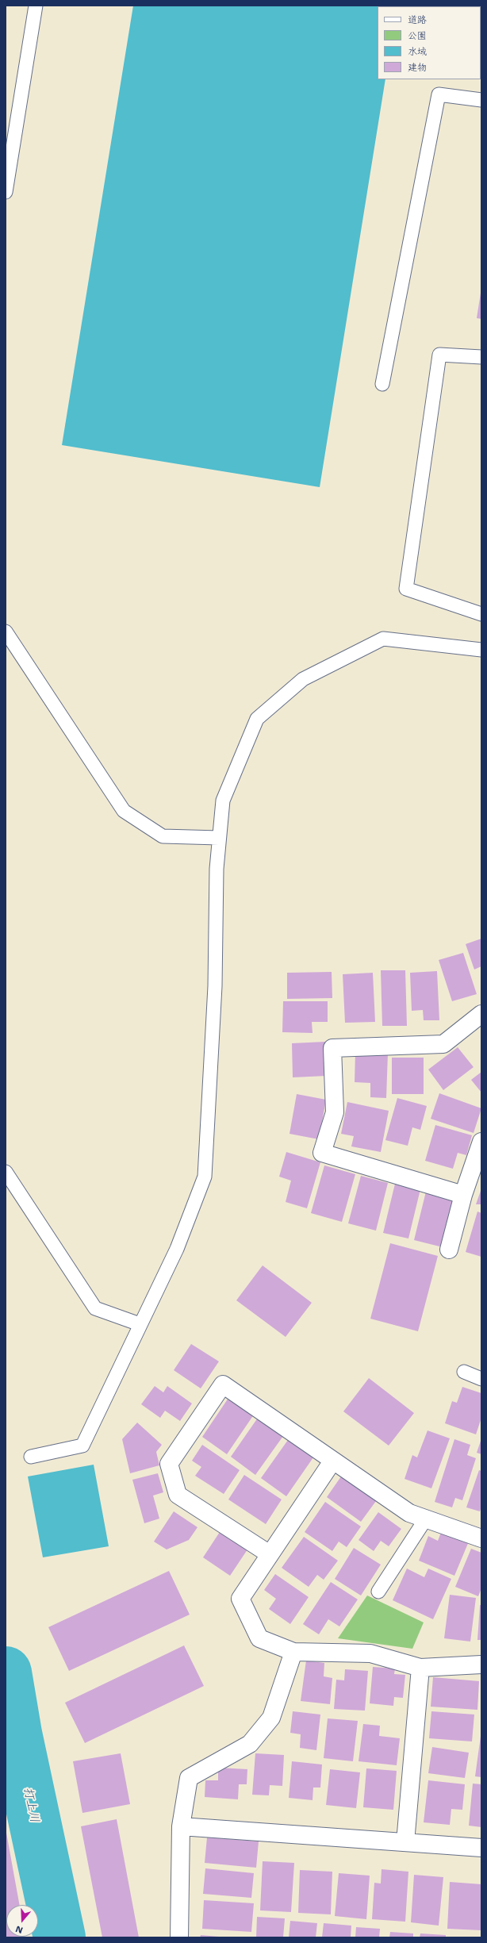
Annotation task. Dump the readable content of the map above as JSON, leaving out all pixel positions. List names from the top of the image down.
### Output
{
  "water": ["打上川"],
  "legend": [
    "道路",
    "公園",
    "水域",
    "建物"
  ],
  "north": "bottom"
}
